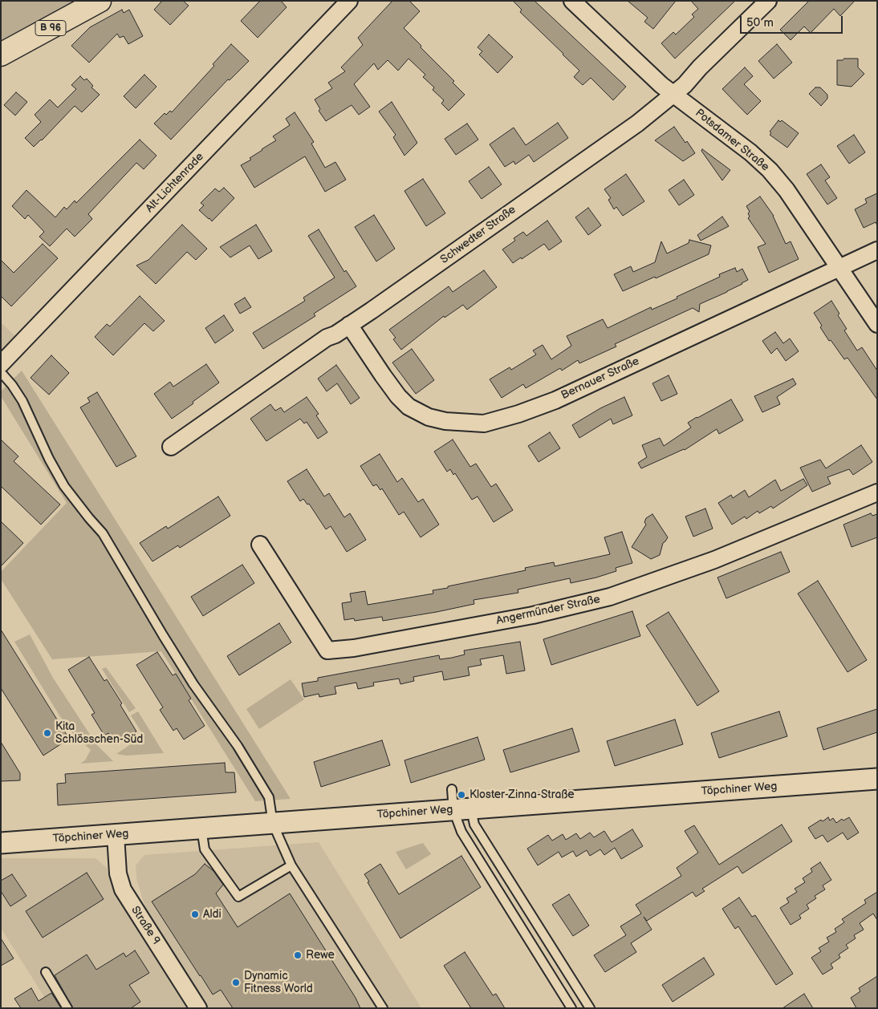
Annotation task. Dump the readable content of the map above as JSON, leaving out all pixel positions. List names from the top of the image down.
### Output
{
  "streets": {
    "main road": ["B 96"],
    "street": [
      "Potsdamer Straße",
      "Alt-Lichtenrade",
      "Schwedter Straße",
      "Bernauer Straße",
      "Angermünder Straße",
      "Töpchiner Weg",
      "Straße 9"
    ]
  },
  "crossings": [
    ["Potsdamer Straße", "Schwedter Straße"],
    ["Potsdamer Straße", "Bernauer Straße"],
    ["Schwedter Straße", "Bernauer Straße"],
    ["Töpchiner Weg", "Straße 9"]
  ],
  "places": [
    "Kita Schlösschen-Süd",
    "Kloster-Zinna-Straße",
    "Aldi",
    "Rewe",
    "Dynamic Fitness World"
  ],
  "scale_bar": "50 m"
}
